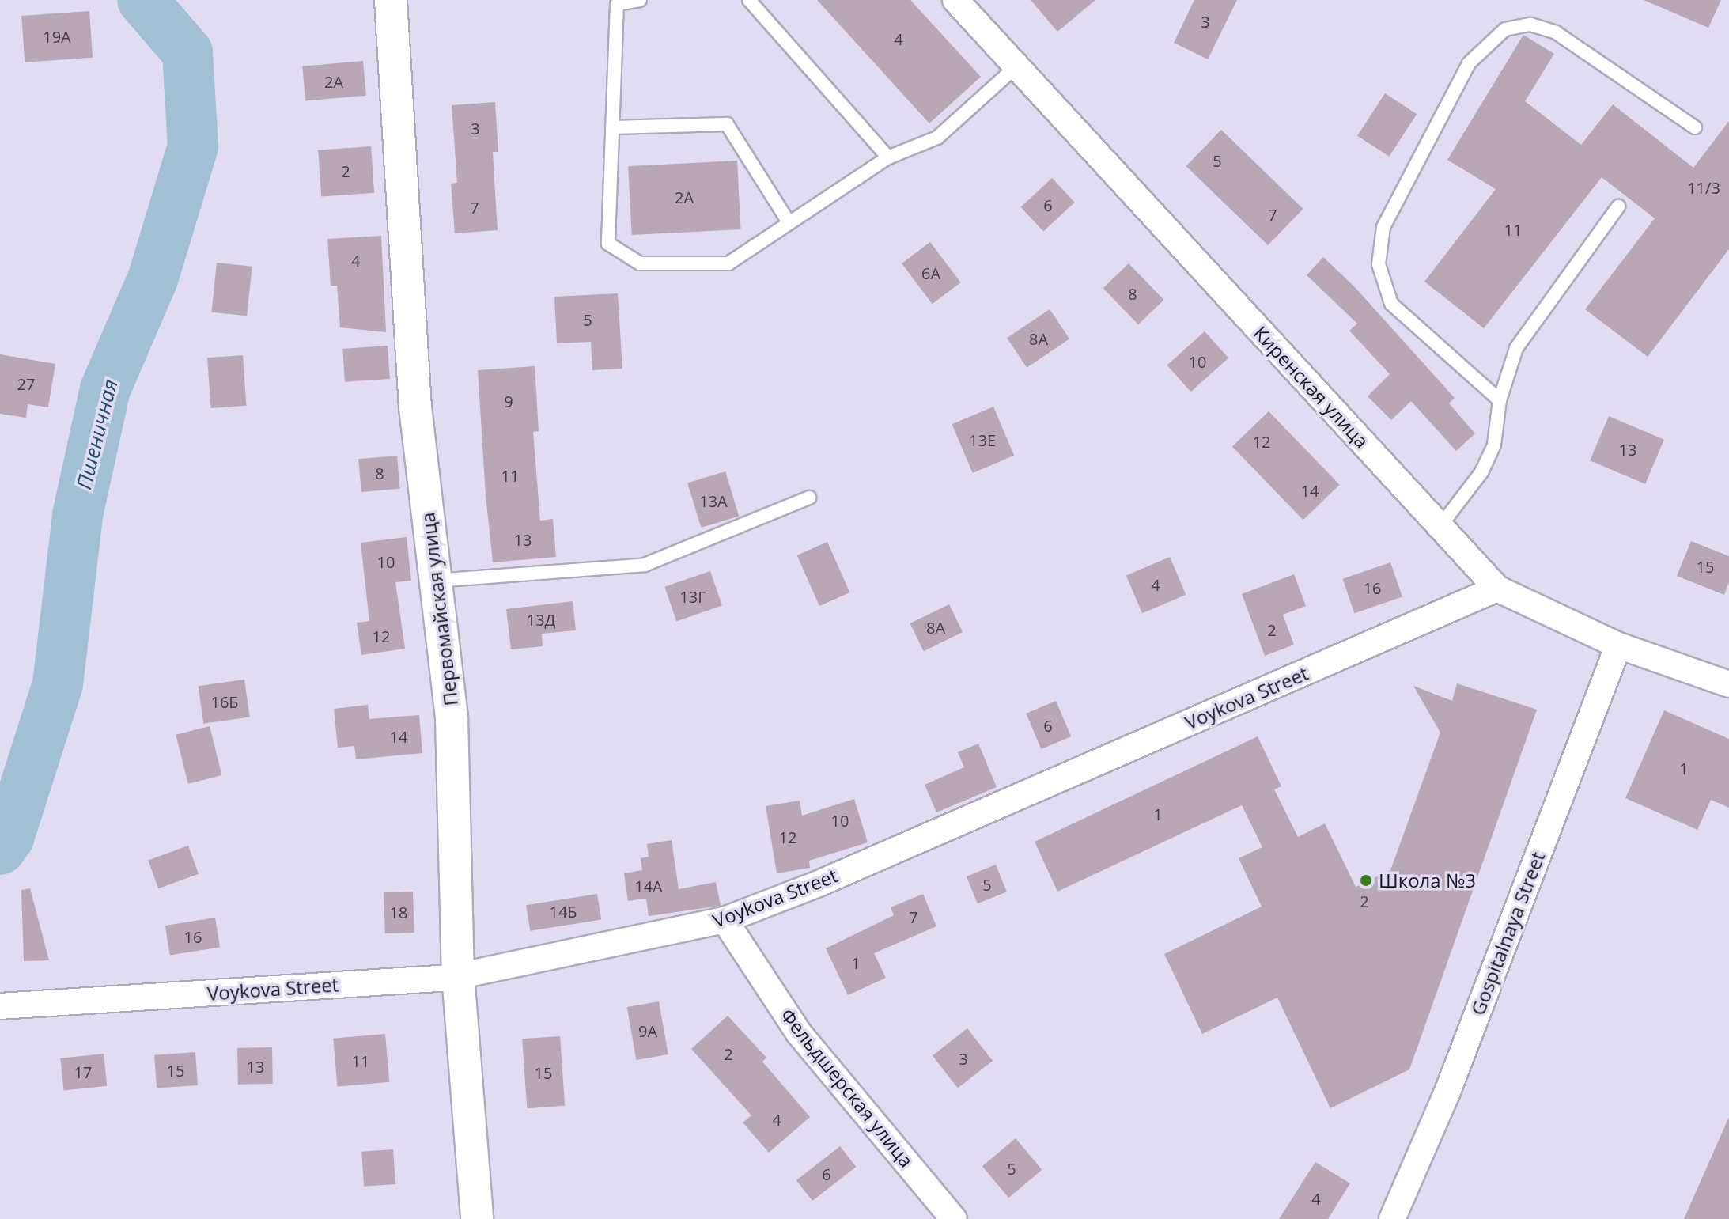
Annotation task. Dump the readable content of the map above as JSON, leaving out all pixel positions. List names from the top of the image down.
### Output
{
  "streets": {
    "street": [
      "Киренская улица",
      "Первомайская улица",
      "Voykova Street",
      "Gospitalnaya Street",
      "Фельдшерская улица"
    ]
  },
  "crossings": [
    ["Киренская улица", "Voykova Street"],
    ["Киренская улица", "Gospitalnaya Street"],
    ["Первомайская улица", "Voykova Street"],
    ["Voykova Street", "Фельдшерская улица"]
  ],
  "water": ["Пшеничная"],
  "places": ["Школа №3"],
  "house_numbers": [
    "3",
    "19А",
    "4",
    "2А",
    "3",
    "5",
    "2",
    "11/3",
    "2А",
    "6",
    "7",
    "7",
    "11",
    "4",
    "6А",
    "8",
    "5",
    "8А",
    "10",
    "27",
    "9",
    "13Е",
    "12",
    "13",
    "8",
    "11",
    "14",
    "13А",
    "13",
    "10",
    "15",
    "4",
    "16",
    "13Г",
    "13Д",
    "8А",
    "2",
    "12",
    "16Б",
    "6",
    "14",
    "1",
    "1",
    "10",
    "12",
    "5",
    "14А",
    "2",
    "14Б",
    "18",
    "7",
    "16",
    "1",
    "9А",
    "2",
    "3",
    "11",
    "13",
    "15",
    "17",
    "15",
    "4",
    "5",
    "6",
    "4"
  ]
}
